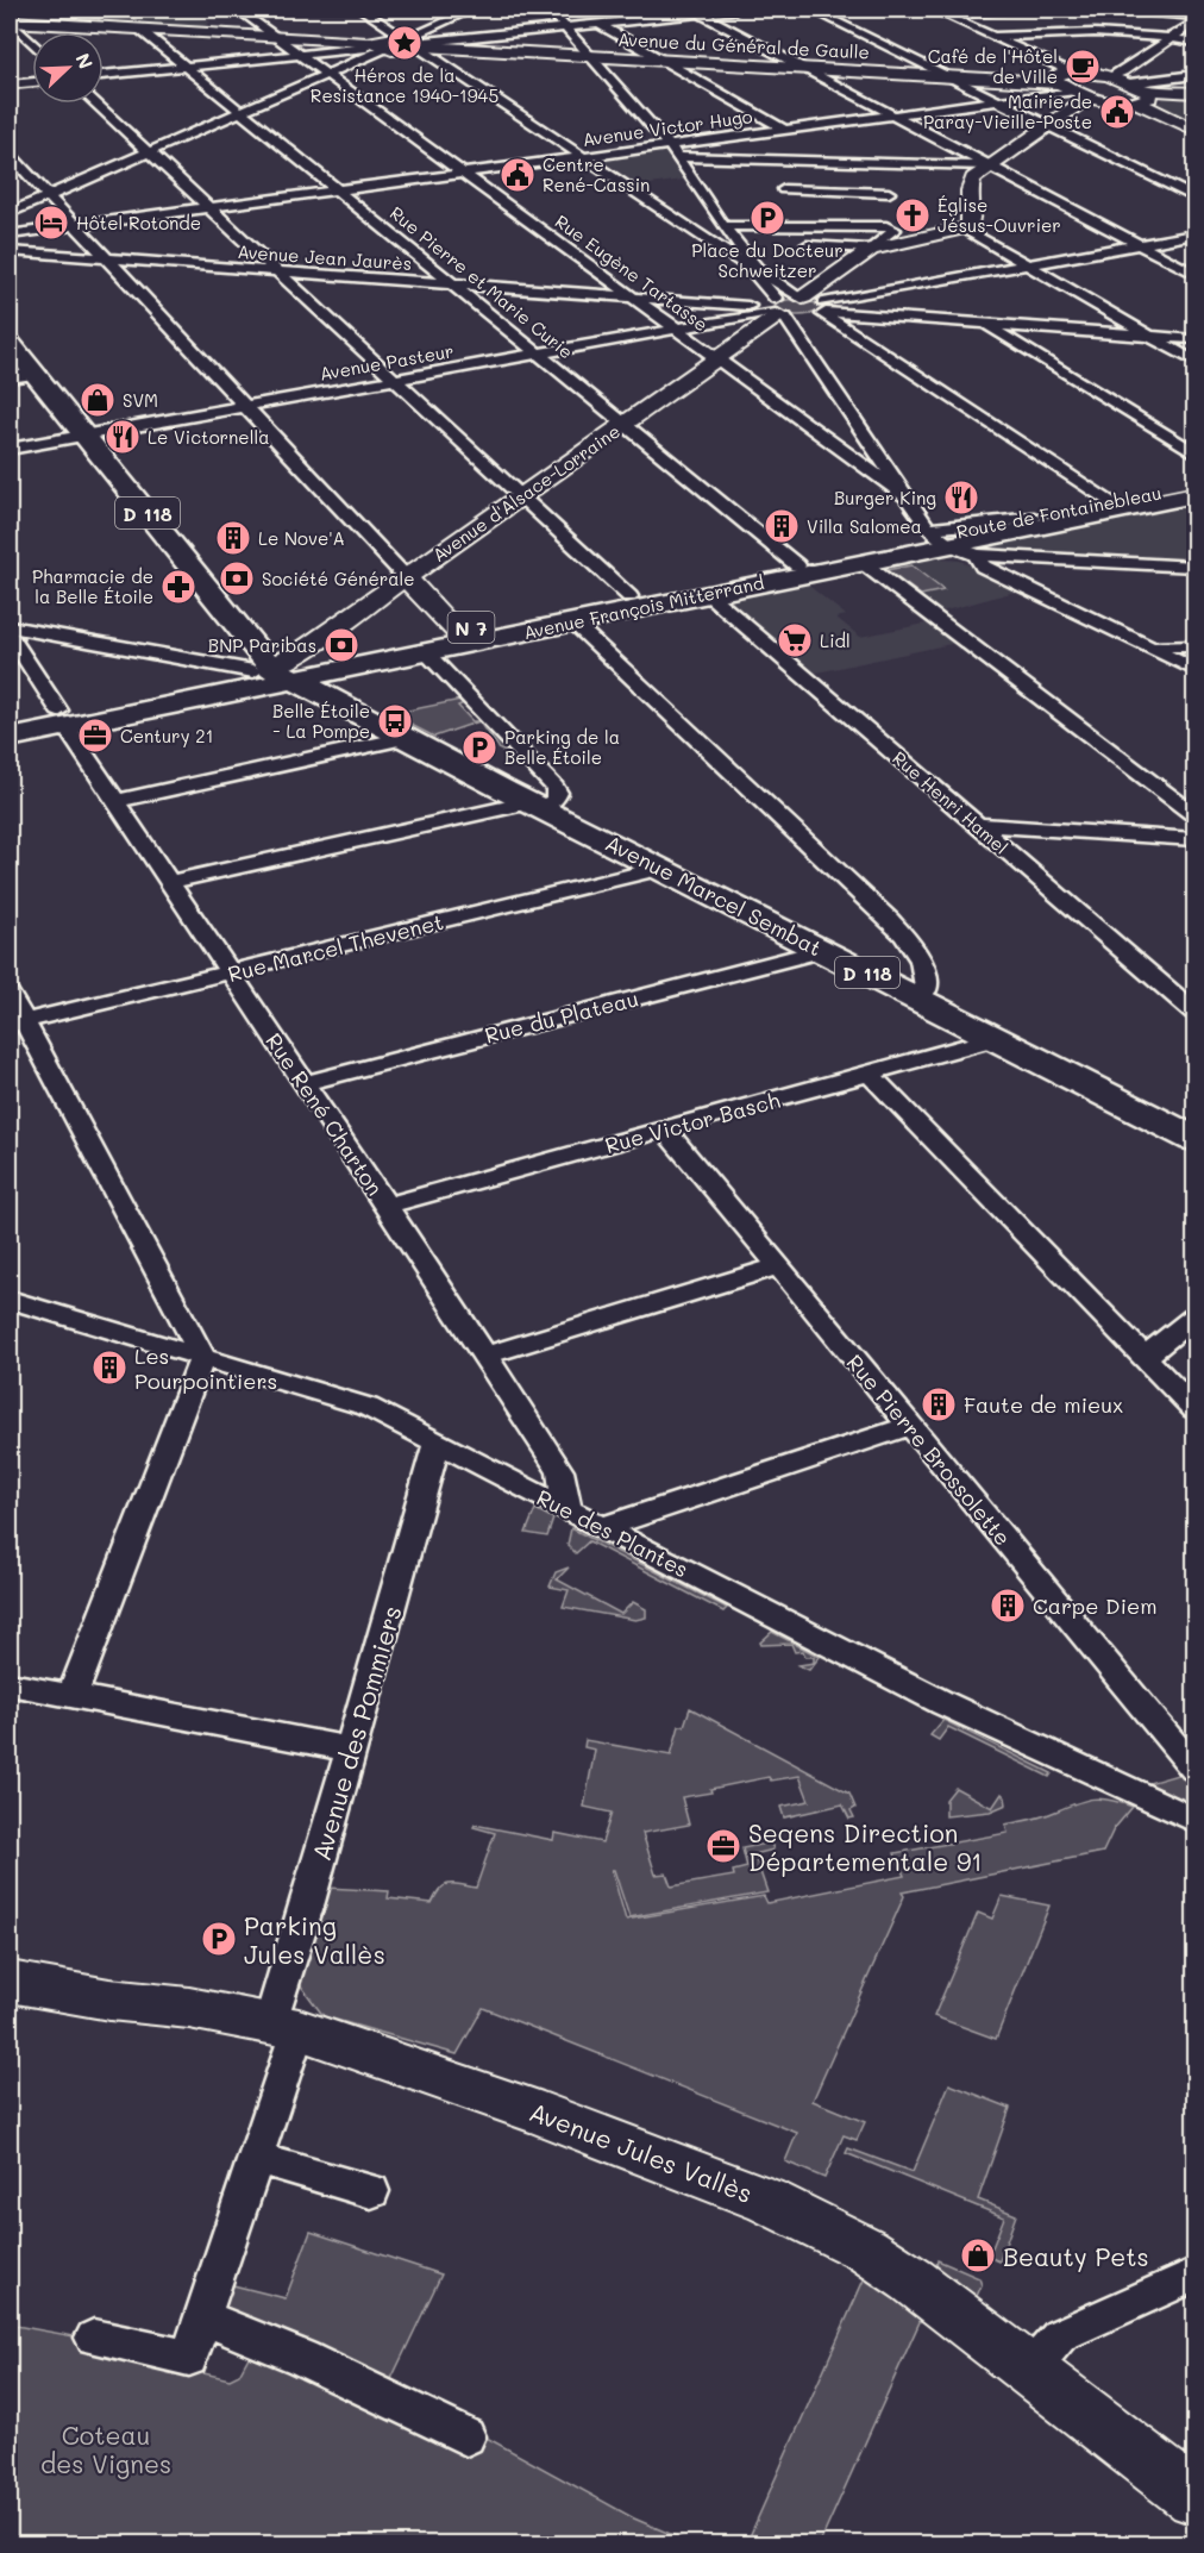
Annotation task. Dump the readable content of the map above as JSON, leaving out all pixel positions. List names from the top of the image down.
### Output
{
  "streets": {
    "main road": [
      "Route de Fontainebleau",
      "D 118",
      "Avenue François Mitterrand",
      "N 7",
      "Avenue Marcel Sembat"
    ],
    "street": [
      "Avenue du Général de Gaulle",
      "Avenue Victor Hugo",
      "Avenue Jean Jaurès",
      "Rue Eugène Tartasse",
      "Rue Pierre et Marie Curie",
      "Avenue Pasteur",
      "Avenue d'Alsace-Lorraine",
      "Rue Henri Hamel",
      "Rue Marcel Thevenet",
      "Rue du Plateau",
      "Rue René Charton",
      "Rue Victor Basch",
      "Rue Pierre Brossolette",
      "Rue des Plantes",
      "Avenue des Pommiers",
      "Avenue Jules Vallès"
    ]
  },
  "crossings": [
    ["Avenue du Général de Gaulle", "Avenue Victor Hugo"],
    ["Avenue Victor Hugo", "Rue Eugène Tartasse"],
    ["Avenue Victor Hugo", "Rue Pierre et Marie Curie"],
    ["Avenue Jean Jaurès", "Rue Eugène Tartasse"],
    ["Avenue Jean Jaurès", "Rue Pierre et Marie Curie"],
    ["Avenue Jean Jaurès", "Avenue Pasteur"],
    ["Avenue Jean Jaurès", "Avenue d'Alsace-Lorraine"],
    ["Rue Eugène Tartasse", "Avenue Pasteur"],
    ["Rue Eugène Tartasse", "Avenue d'Alsace-Lorraine"],
    ["Rue Pierre et Marie Curie", "Avenue Pasteur"],
    ["Rue Pierre et Marie Curie", "Avenue d'Alsace-Lorraine"],
    ["Rue Pierre et Marie Curie", "Route de Fontainebleau"],
    ["Avenue Pasteur", "Avenue d'Alsace-Lorraine"],
    ["Avenue Pasteur", "D 118"],
    ["Avenue d'Alsace-Lorraine", "D 118"],
    ["Avenue d'Alsace-Lorraine", "Avenue François Mitterrand"],
    ["Avenue d'Alsace-Lorraine", "Avenue Marcel Sembat"],
    ["Route de Fontainebleau", "Avenue François Mitterrand"],
    ["D 118", "Avenue François Mitterrand"],
    ["D 118", "Avenue Marcel Sembat"],
    ["Avenue François Mitterrand", "Rue Henri Hamel"],
    ["Avenue François Mitterrand", "Avenue Marcel Sembat"],
    ["Avenue François Mitterrand", "Rue René Charton"],
    ["Avenue Marcel Sembat", "Rue Marcel Thevenet"],
    ["Avenue Marcel Sembat", "Rue du Plateau"],
    ["Avenue Marcel Sembat", "Rue Victor Basch"],
    ["Rue Marcel Thevenet", "Rue René Charton"],
    ["Rue du Plateau", "Rue René Charton"],
    ["Rue René Charton", "Rue Victor Basch"],
    ["Rue René Charton", "Rue des Plantes"],
    ["Rue Victor Basch", "Rue Pierre Brossolette"],
    ["Rue des Plantes", "Avenue des Pommiers"],
    ["Avenue des Pommiers", "Avenue Jules Vallès"]
  ],
  "parks": ["Coteau des Vignes"],
  "places": {
    "place": ["Héros de la Resistance 1940-1945"],
    "cafe": ["Café de l'Hôtel de Ville"],
    "public building": ["Mairie de Paray-Vieille-Poste", "Centre René-Cassin"],
    "church": ["Église Jésus-Ouvrier"],
    "parking": ["Place du Docteur Schweitzer", "Parking de la Belle Étoile", "Parking Jules Vallès"],
    "hotel": ["Hôtel Rotonde"],
    "shop": ["SVM", "Beauty Pets"],
    "restaurant": ["Le Victornella", "Burger King"],
    "building": [
      "Villa Salomea",
      "Le Nove'A",
      "Les Pourpointiers",
      "Faute de mieux",
      "Carpe Diem"
    ],
    "bank": ["Société Générale", "BNP Paribas"],
    "pharmacy": ["Pharmacie de la Belle Étoile"],
    "supermarket": ["Lidl"],
    "bus stop": ["Belle Étoile - La Pompe"],
    "office": ["Century 21", "Seqens Direction Départementale 91"]
  },
  "north": "top right"
}
